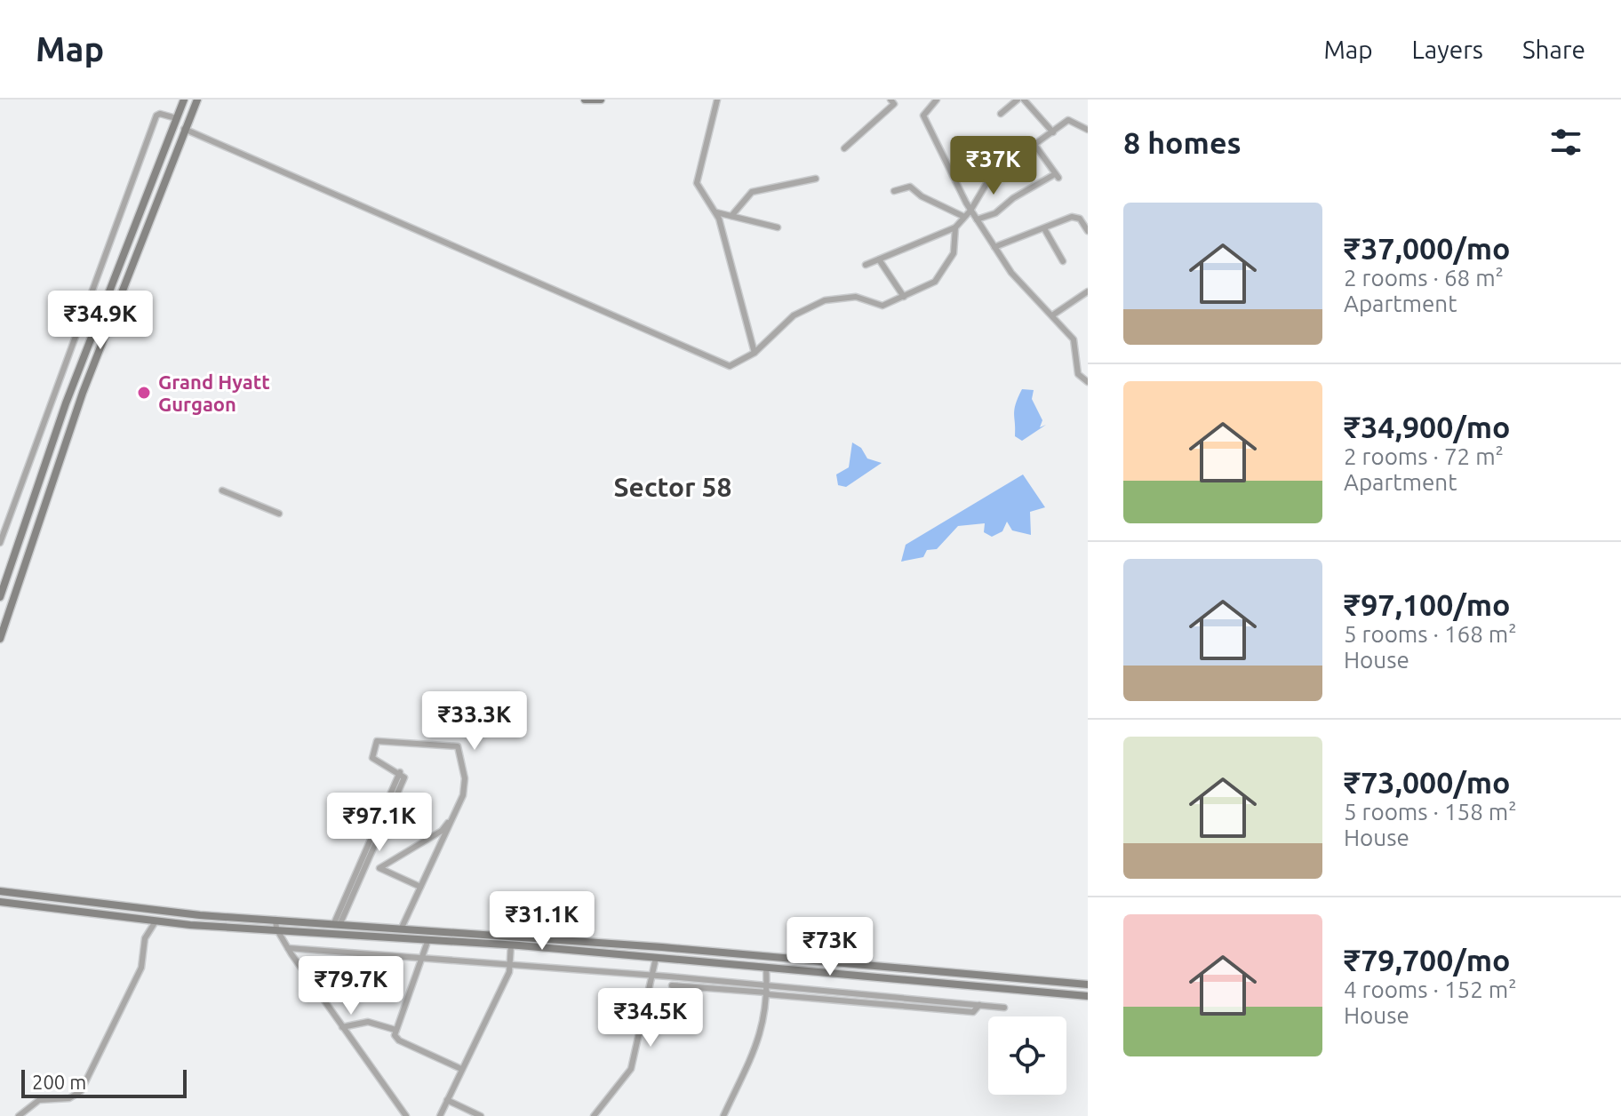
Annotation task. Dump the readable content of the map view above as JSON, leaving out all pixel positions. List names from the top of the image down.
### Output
{
  "districts": ["Sector 58"],
  "places": ["Grand Hyatt Gurgaon"],
  "scale_bar": "200 m",
  "page": {
    "header": "Map",
    "nav": ["Map", "Layers", "Share"],
    "heading": "8 homes",
    "price": [
      "₹37K",
      "₹34.9K",
      "₹33.3K",
      "₹97.1K",
      "₹31.1K",
      "₹73K",
      "₹79.7K",
      "₹34.5K"
    ],
    "list": [
      {
        "name": "₹37,000/mo",
        "note": "2 rooms · 68 m² · Apartment"
      },
      {
        "name": "₹34,900/mo",
        "note": "2 rooms · 72 m² · Apartment"
      },
      {
        "name": "₹97,100/mo",
        "note": "5 rooms · 168 m² · House"
      },
      {
        "name": "₹73,000/mo",
        "note": "5 rooms · 158 m² · House"
      },
      {
        "name": "₹79,700/mo",
        "note": "4 rooms · 152 m² · House"
      }
    ],
    "scale": "200 m"
  }
}
